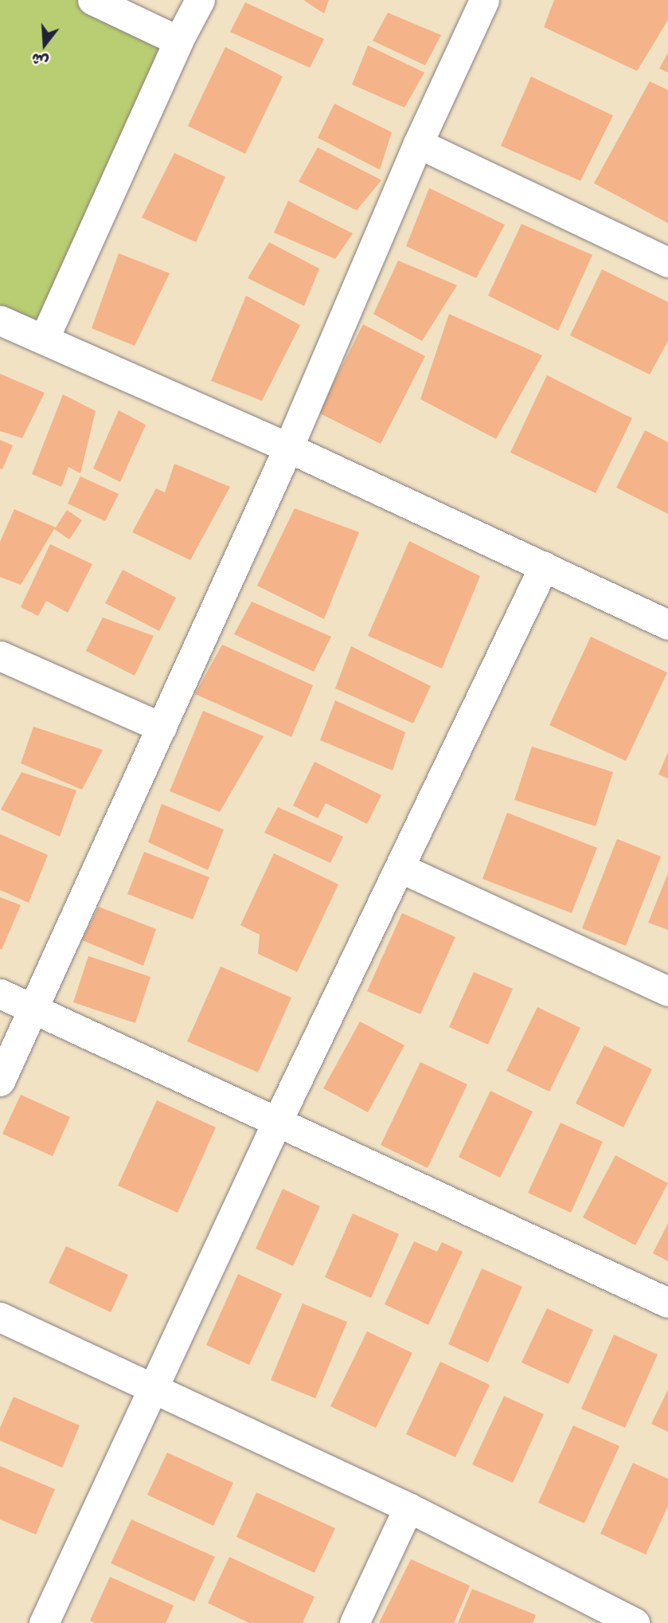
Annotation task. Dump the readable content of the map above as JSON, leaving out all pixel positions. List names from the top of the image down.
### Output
{
  "north": "bottom"
}
